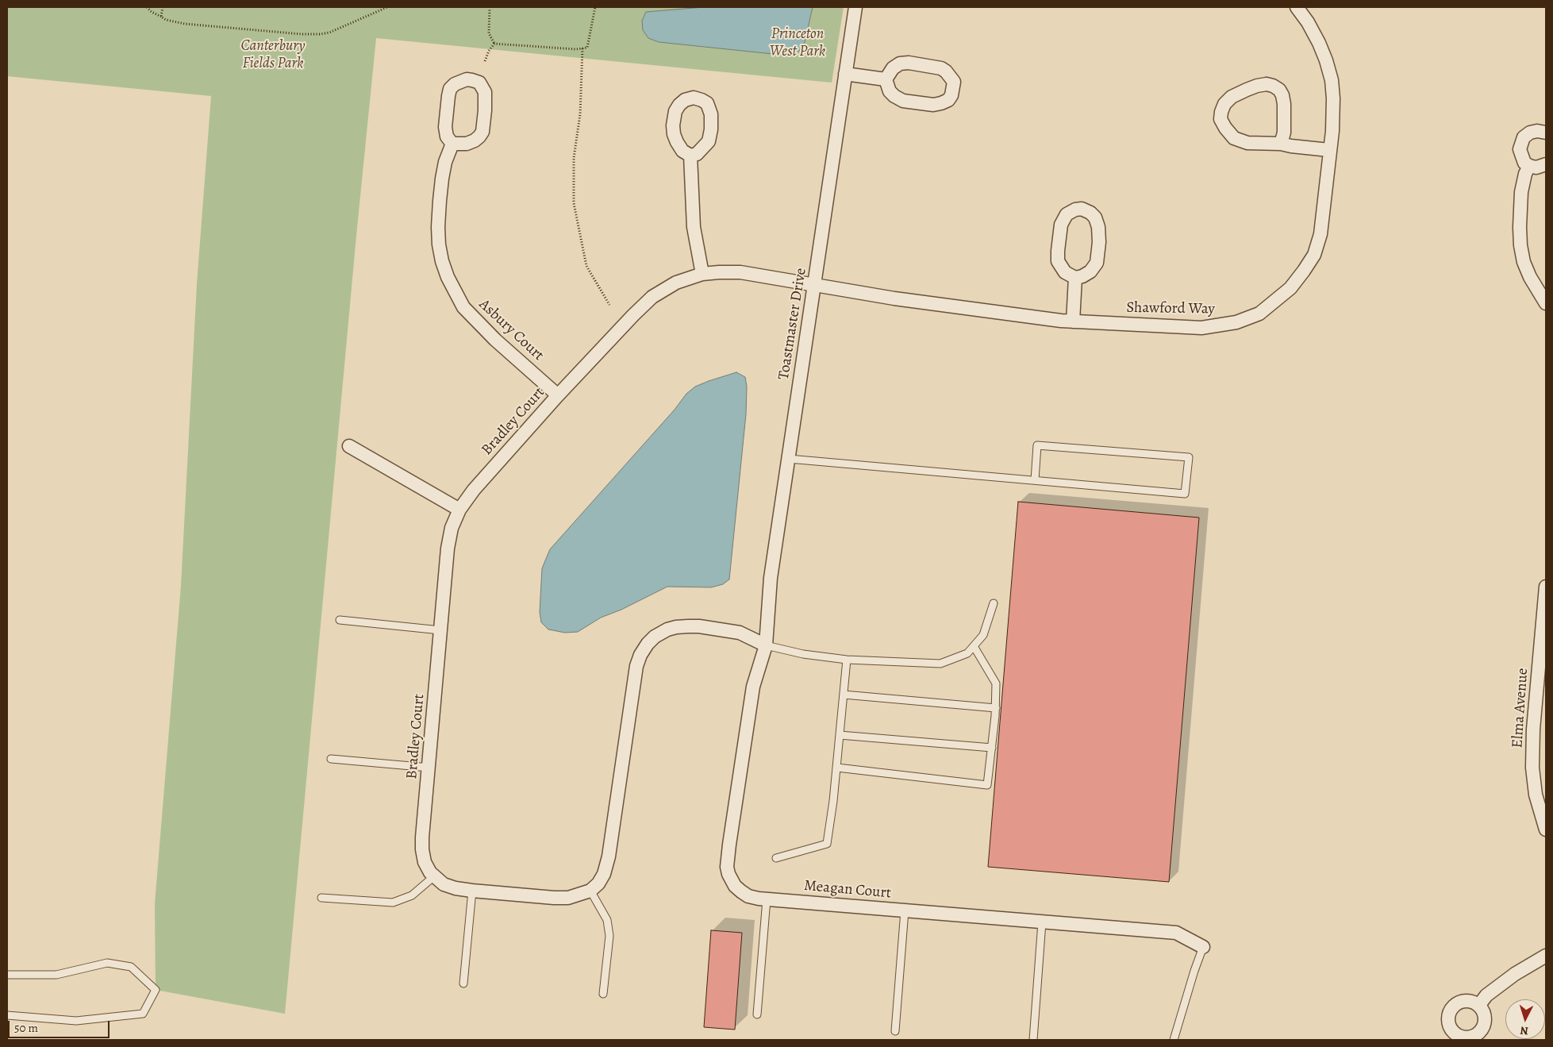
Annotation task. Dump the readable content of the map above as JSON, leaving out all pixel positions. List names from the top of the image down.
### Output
{
  "streets": {
    "street": [
      "Shawford Way",
      "Toastmaster Drive",
      "Asbury Court",
      "Bradley Court",
      "Elma Avenue",
      "Meagan Court"
    ]
  },
  "crossings": [
    ["Shawford Way", "Toastmaster Drive"],
    ["Shawford Way", "Bradley Court"],
    ["Toastmaster Drive", "Bradley Court"],
    ["Toastmaster Drive", "Meagan Court"],
    ["Asbury Court", "Bradley Court"]
  ],
  "parks": ["Princeton West Park", "Canterbury Fields Park"],
  "scale_bar": "50 m",
  "north": "bottom"
}
